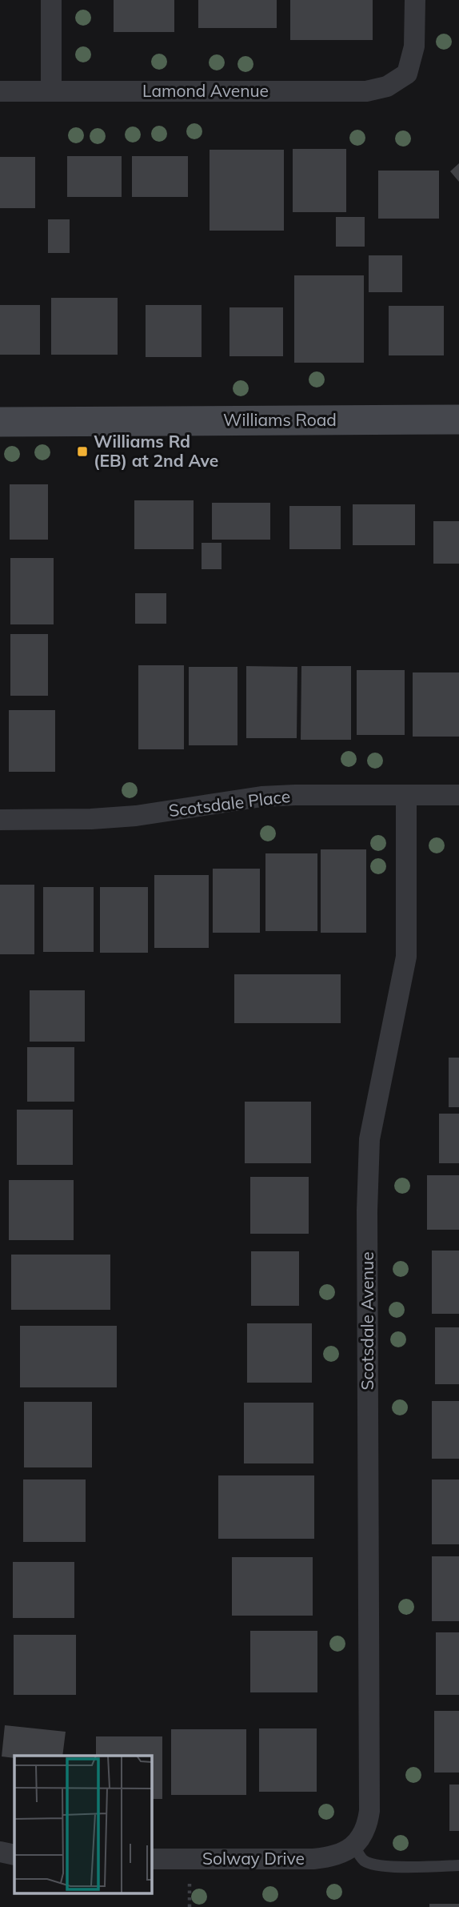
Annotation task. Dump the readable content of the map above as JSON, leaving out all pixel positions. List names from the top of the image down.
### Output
{
  "streets": {
    "street": [
      "Lamond Avenue",
      "Williams Road",
      "Scotsdale Place",
      "Scotsdale Avenue",
      "Solway Drive"
    ]
  },
  "crossings": [
    ["Scotsdale Place", "Scotsdale Avenue"],
    ["Scotsdale Avenue", "Solway Drive"]
  ],
  "places": {
    "transit": ["Williams Rd (EB) at 2nd Ave"]
  }
}
